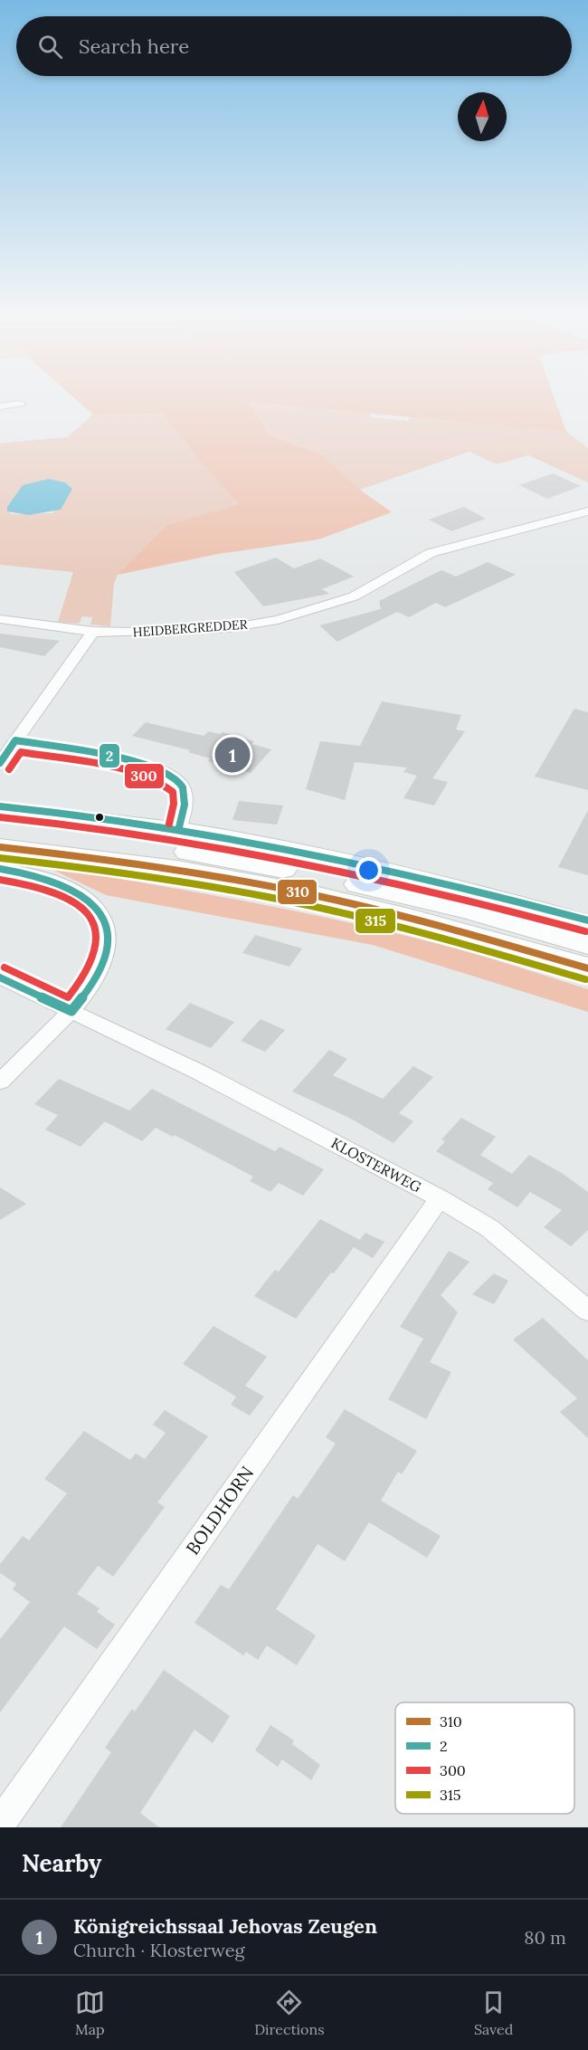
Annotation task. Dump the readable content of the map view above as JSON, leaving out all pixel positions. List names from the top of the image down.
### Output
{
  "streets": {
    "street": ["HEIDBERGREDDER", "KLOSTERWEG", "BOLDHORN"]
  },
  "crossings": [
    ["KLOSTERWEG", "BOLDHORN"]
  ],
  "lines": [
    "transit line 2",
    "transit line 300",
    "transit line 310",
    "transit line 315"
  ],
  "legend": [
    "310",
    "2",
    "300",
    "315"
  ],
  "north": "top",
  "page": {
    "search": "Search here",
    "pins": "1",
    "heading": "Nearby",
    "list": [
      {
        "mark": "1",
        "name": "Königreichssaal Jehovas Zeugen",
        "note": "Church · Klosterweg",
        "value": "80 m"
      }
    ],
    "nav": ["Map", "Directions", "Saved"]
  }
}
